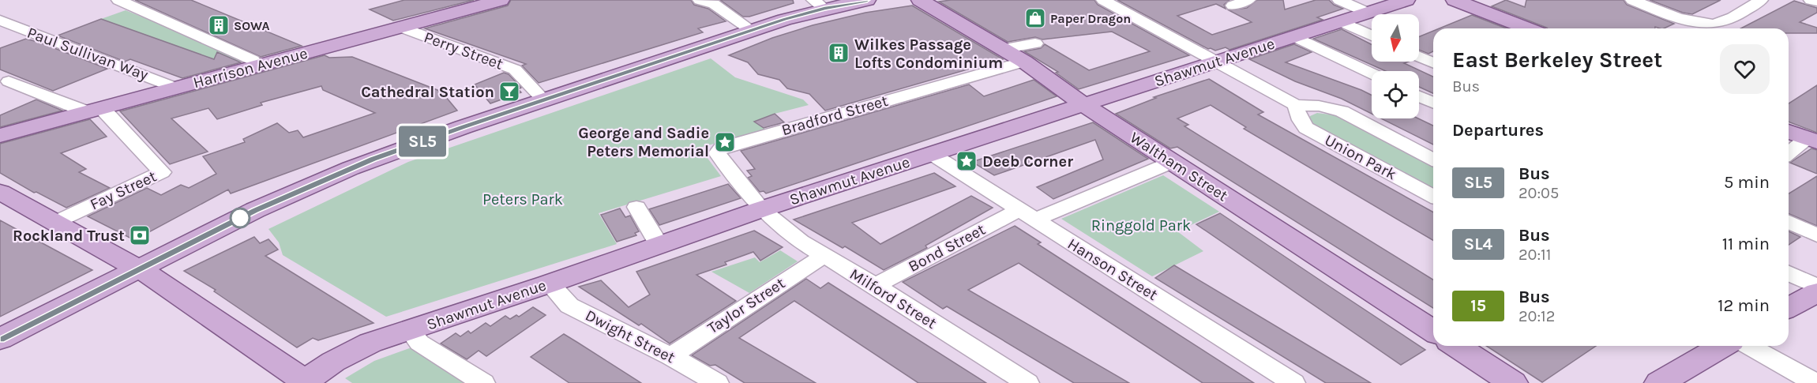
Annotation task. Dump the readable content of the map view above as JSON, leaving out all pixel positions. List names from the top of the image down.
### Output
{
  "streets": {
    "main road": ["Shawmut Avenue", "Harrison Avenue", "Waltham Street"],
    "street": [
      "Perry Street",
      "Paul Sullivan Way",
      "Bradford Street",
      "Union Park",
      "Fay Street",
      "Bond Street",
      "Hanson Street",
      "Milford Street",
      "Taylor Street",
      "Dwight Street"
    ]
  },
  "crossings": [
    ["Perry Street", "Harrison Avenue"],
    ["Paul Sullivan Way", "Harrison Avenue"],
    ["Shawmut Avenue", "Bradford Street"],
    ["Shawmut Avenue", "Union Park"],
    ["Shawmut Avenue", "Waltham Street"],
    ["Shawmut Avenue", "Hanson Street"],
    ["Shawmut Avenue", "Milford Street"],
    ["Shawmut Avenue", "Dwight Street"],
    ["Harrison Avenue", "Fay Street"],
    ["Bradford Street", "Waltham Street"],
    ["Bradford Street", "Milford Street"],
    ["Waltham Street", "Bond Street"],
    ["Bond Street", "Hanson Street"],
    ["Bond Street", "Milford Street"],
    ["Milford Street", "Taylor Street"],
    ["Taylor Street", "Dwight Street"]
  ],
  "parks": ["Peters Park", "Ringgold Park"],
  "places": {
    "shop": ["Paper Dragon"],
    "building": ["SOWA", "Wilkes Passage Lofts Condominium"],
    "bar": ["Cathedral Station"],
    "place": ["George and Sadie Peters Memorial", "Deeb Corner"],
    "bank": ["Rockland Trust"]
  },
  "lines": ["bus line SL5"],
  "north": "bottom",
  "page": {
    "on_map": "SL5",
    "heading": [
      ["East Berkeley Street", "Bus"],
      "Departures"
    ],
    "list": [
      {
        "mark": "SL5",
        "name": "Bus",
        "note": "20:05",
        "value": "5 min"
      },
      {
        "mark": "SL4",
        "name": "Bus",
        "note": "20:11",
        "value": "11 min"
      },
      {
        "mark": "15",
        "name": "Bus",
        "note": "20:12",
        "value": "12 min"
      }
    ]
  }
}
